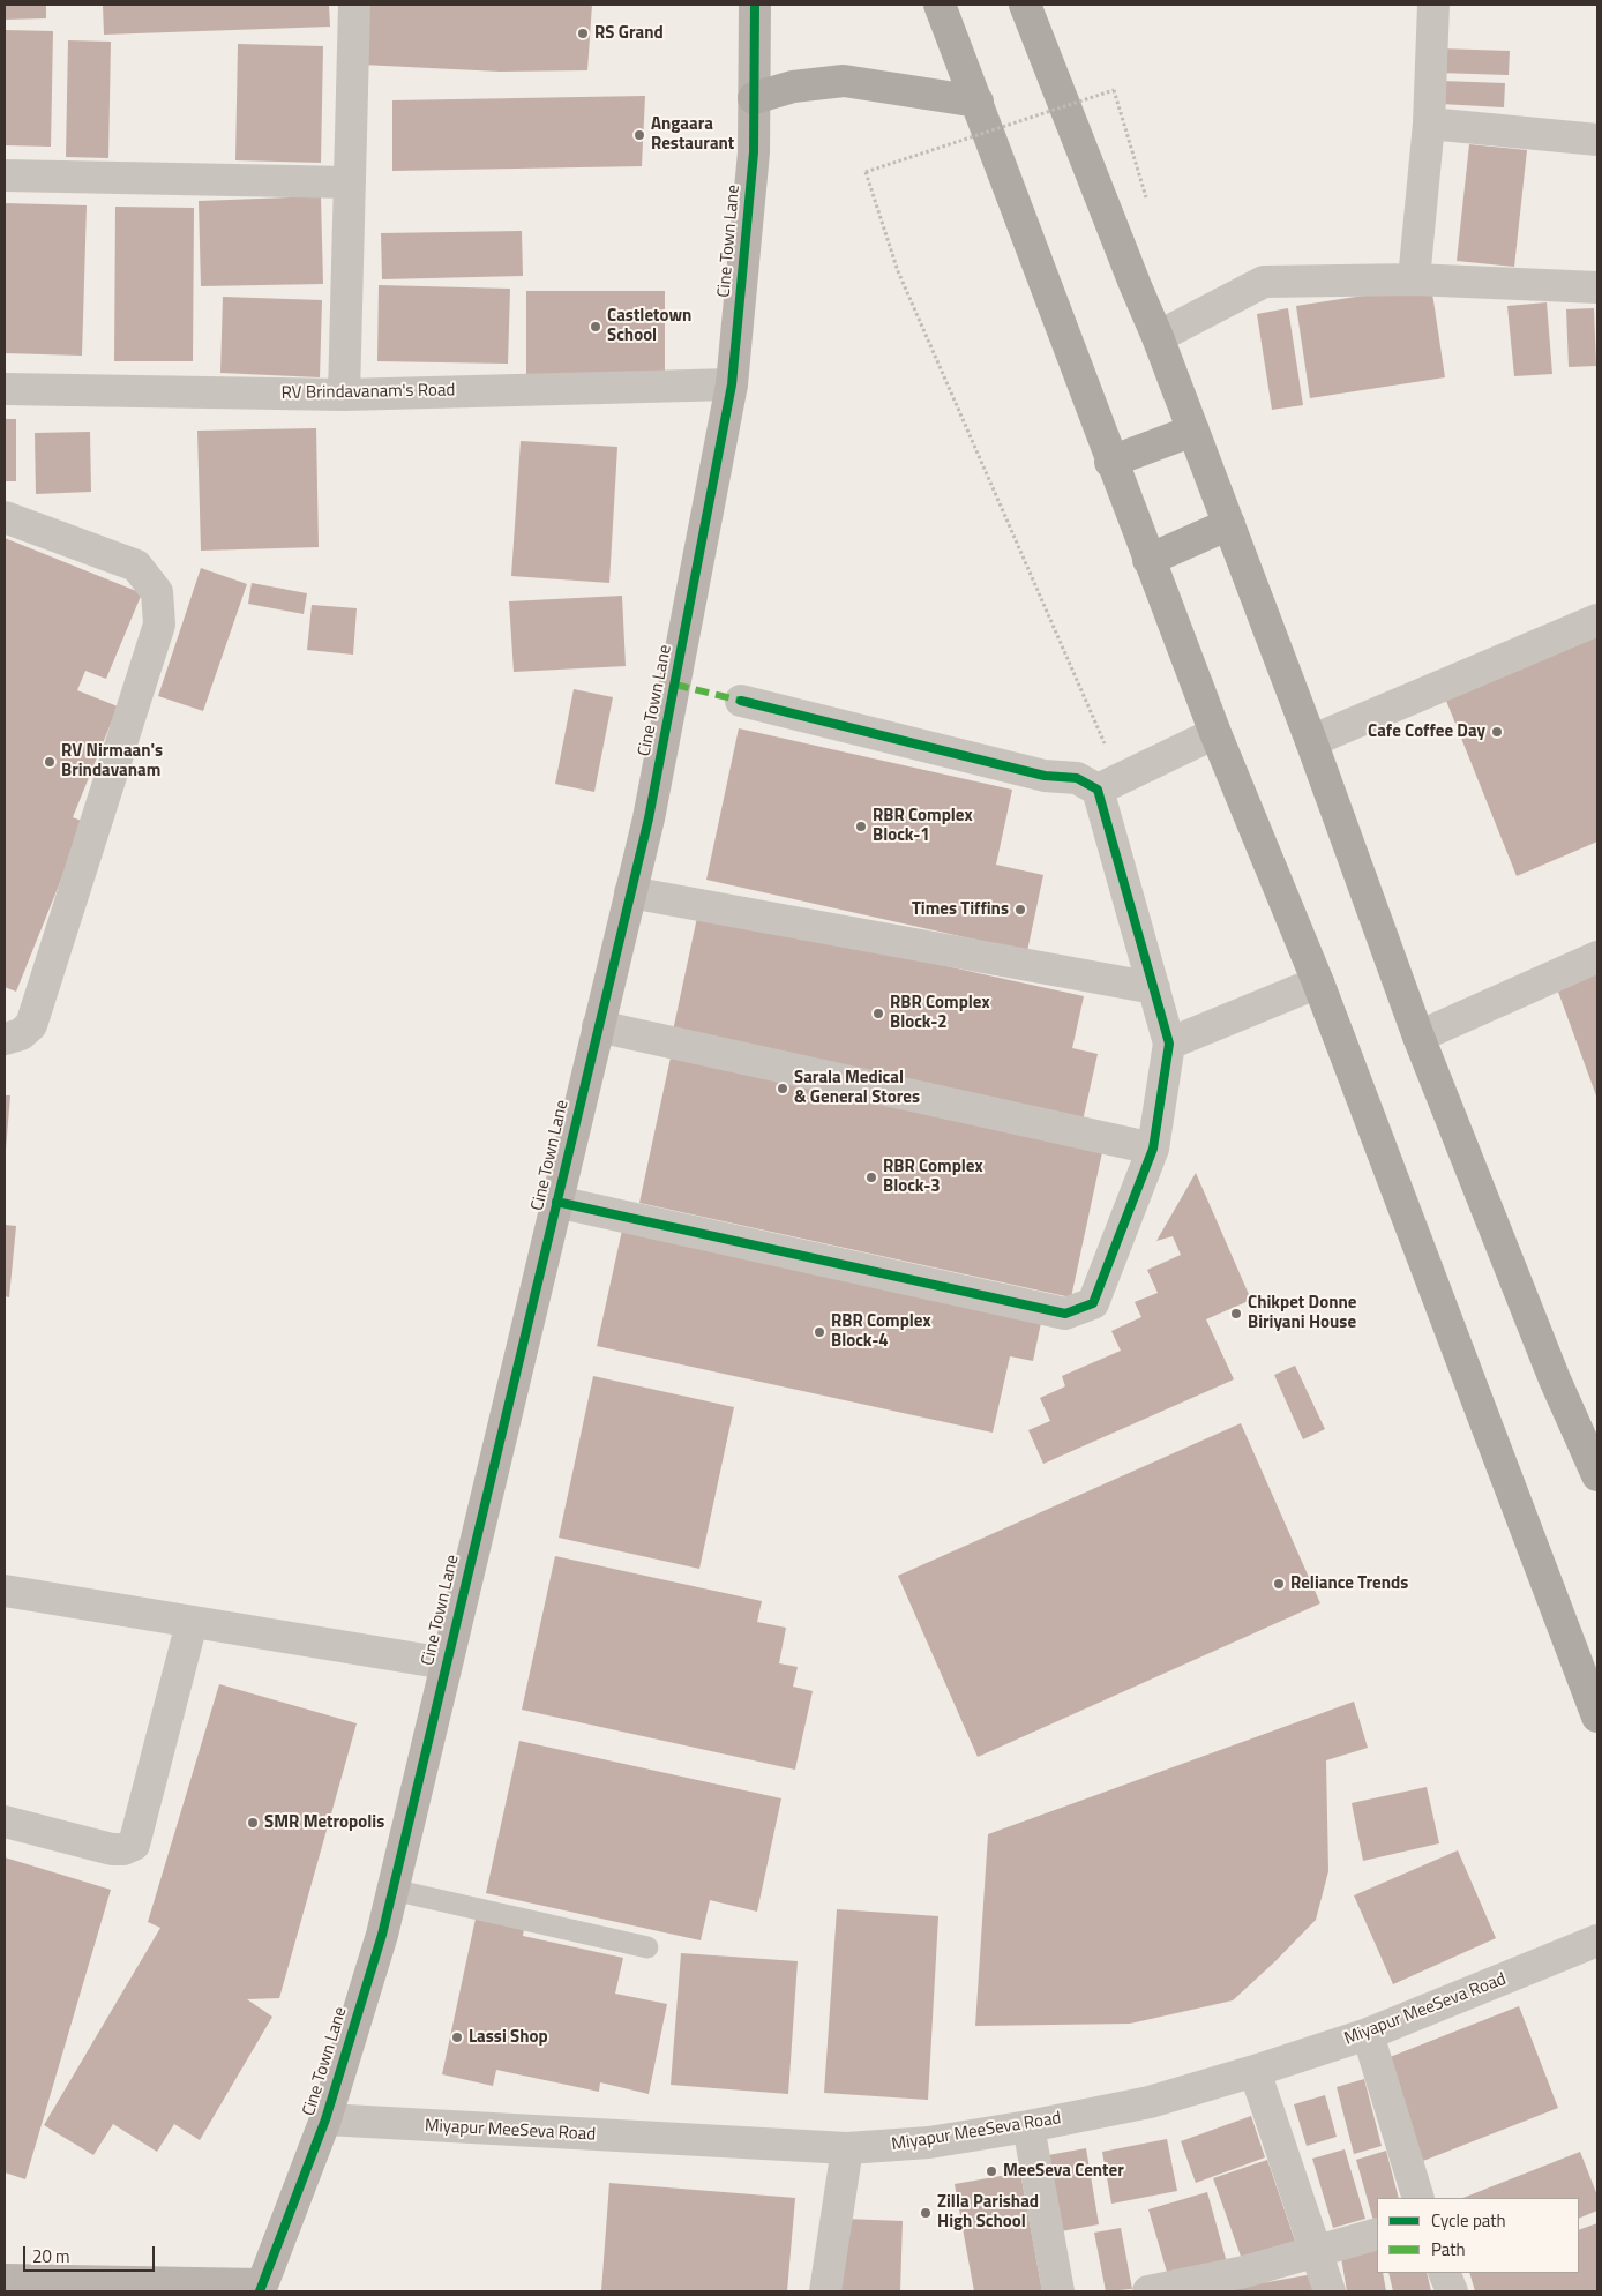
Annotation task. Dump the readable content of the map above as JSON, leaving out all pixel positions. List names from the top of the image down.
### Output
{
  "streets": {
    "street": ["Cine Town Lane", "RV Brindavanam's Road", "Miyapur MeeSeva Road"]
  },
  "crossings": [
    ["Cine Town Lane", "RV Brindavanam's Road"],
    ["Cine Town Lane", "Miyapur MeeSeva Road"]
  ],
  "places": [
    "RS Grand",
    "Angaara Restaurant",
    "Castletown School",
    "Cafe Coffee Day",
    "RV Nirmaan's Brindavanam",
    "RBR Complex Block-1",
    "Times Tiffins",
    "RBR Complex Block-2",
    "Sarala Medical & General Stores",
    "RBR Complex Block-3",
    "Chikpet Donne Biriyani House",
    "RBR Complex Block-4",
    "Reliance Trends",
    "SMR Metropolis",
    "Lassi Shop",
    "MeeSeva Center",
    "Zilla Parishad High School"
  ],
  "legend": ["Cycle path", "Path"],
  "scale_bar": "20 m"
}
